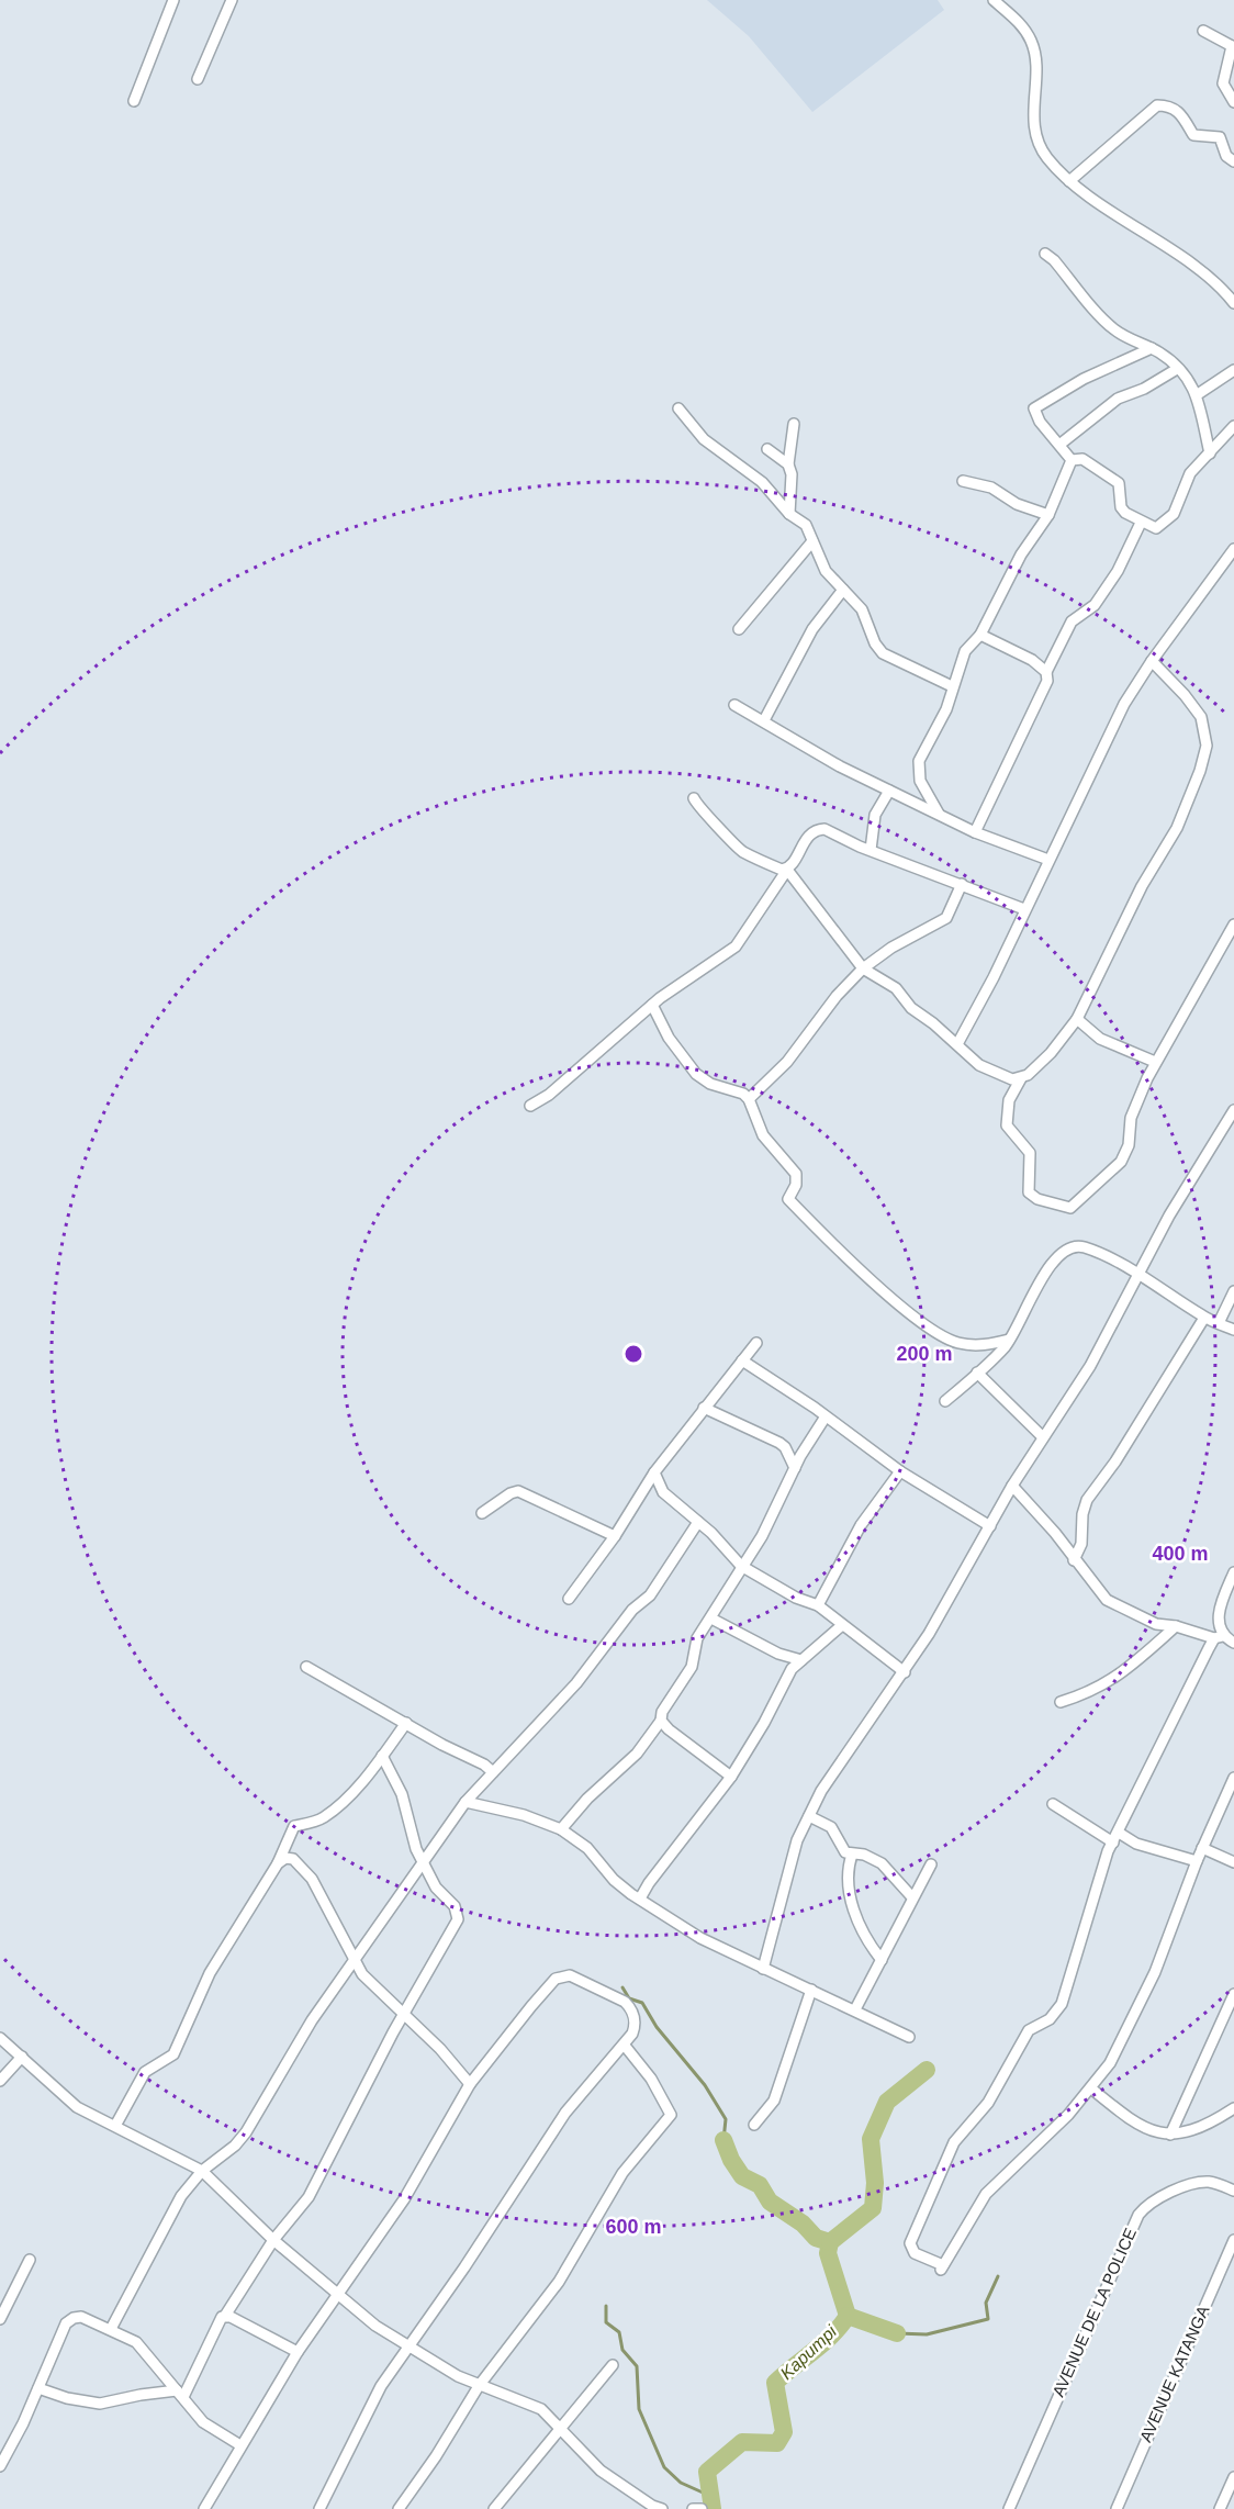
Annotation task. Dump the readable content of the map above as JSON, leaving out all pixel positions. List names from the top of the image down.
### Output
{
  "streets": {
    "street": ["AVENUE DE LA POLICE", "AVENUE KATANGA"]
  },
  "water": ["Kapumpi"],
  "rings": ["200 m", "400 m", "600 m"]
}
